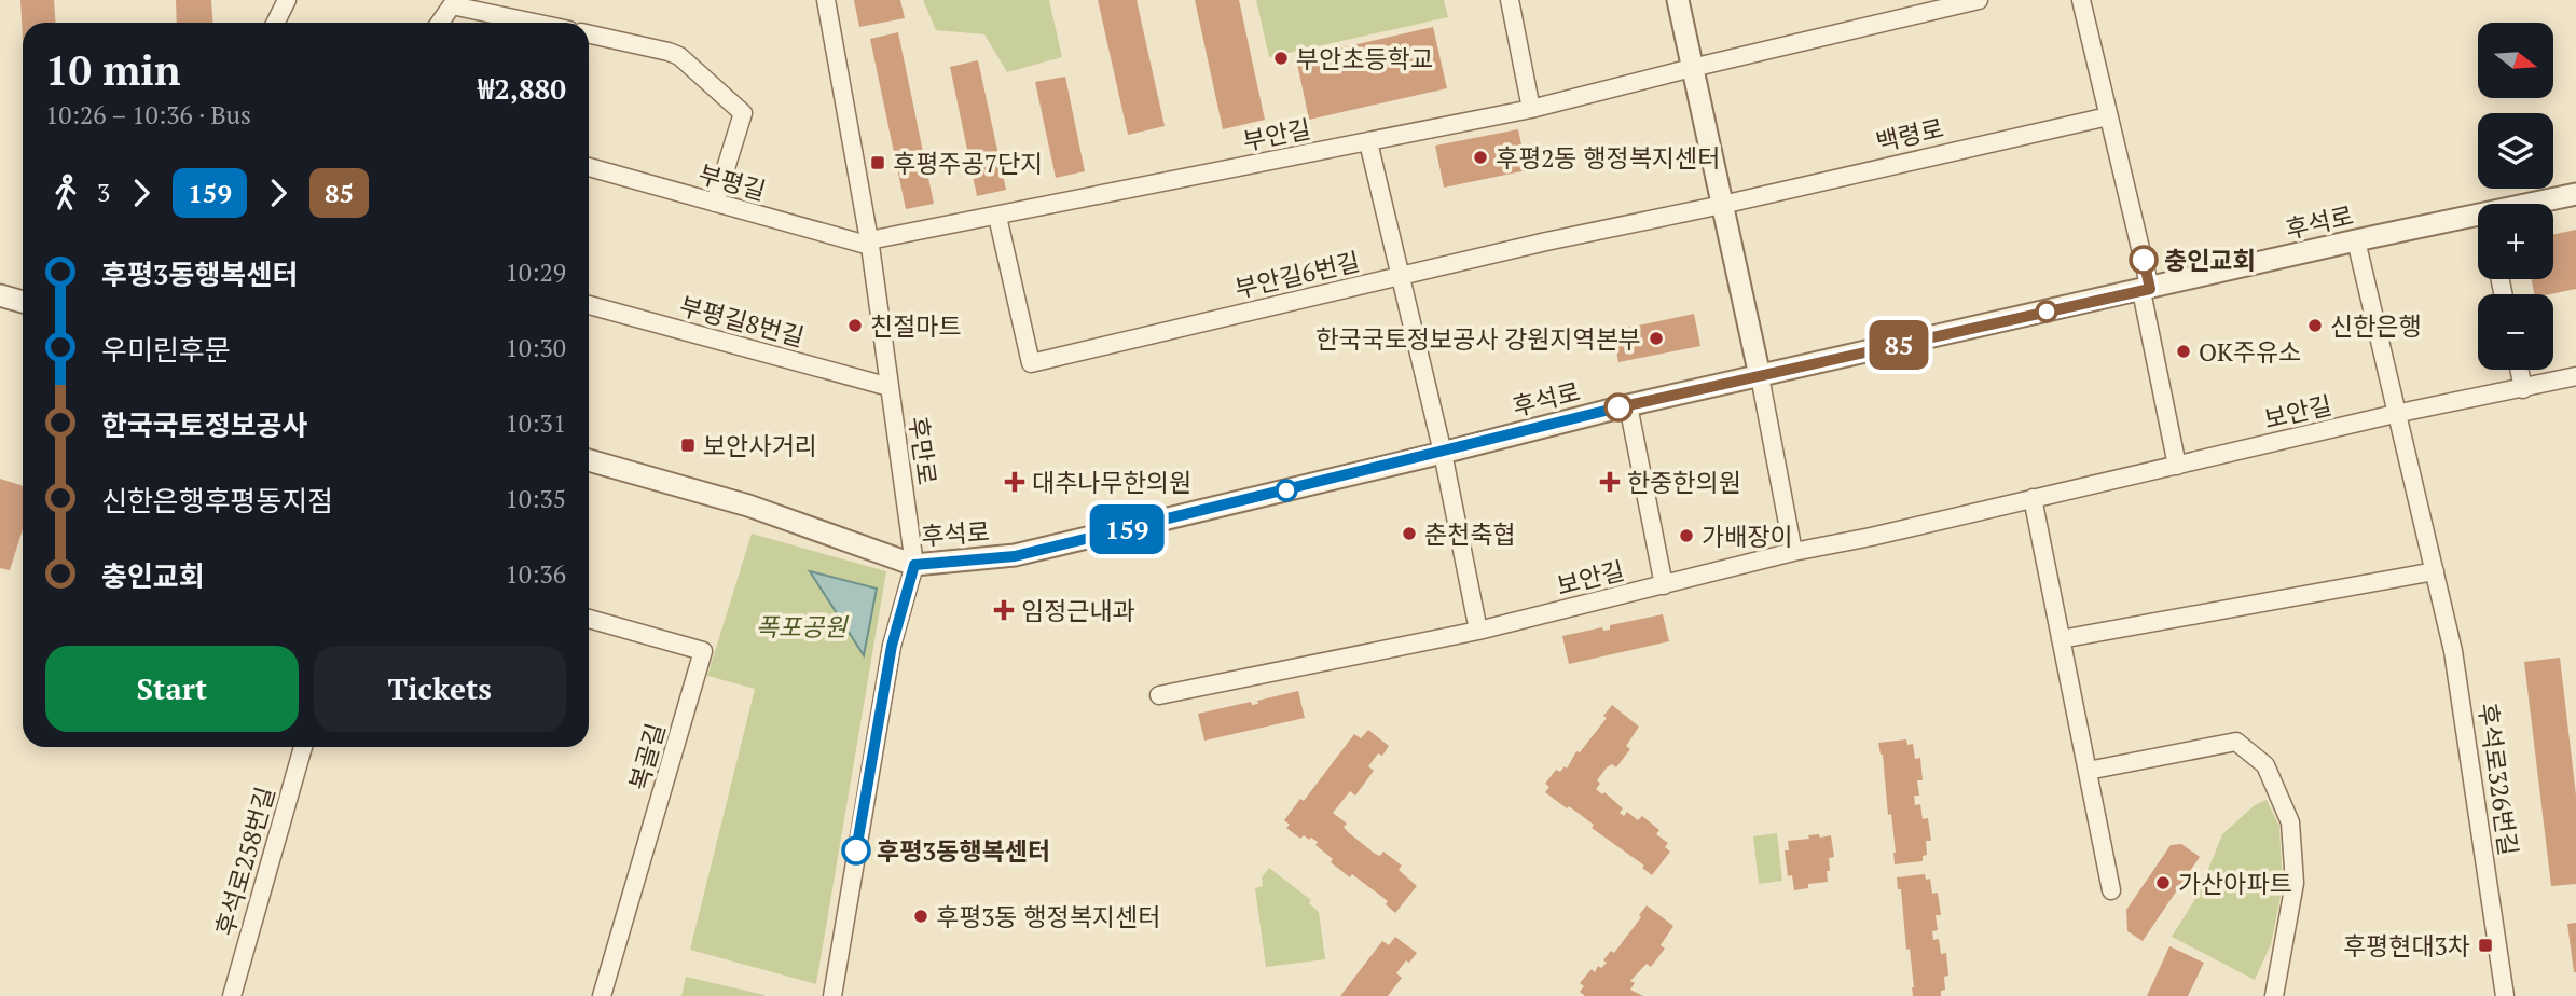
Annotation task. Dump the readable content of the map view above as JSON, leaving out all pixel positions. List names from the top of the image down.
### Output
{
  "streets": {
    "street": [
      "부안길",
      "백령로",
      "부평길",
      "후석로",
      "부안길6번길",
      "부평길8번길",
      "보안길",
      "후만로",
      "복골길",
      "후석로326번길",
      "후석로258번길"
    ]
  },
  "crossings": [
    ["부안길", "부평길"],
    ["부안길", "부안길6번길"],
    ["부안길", "후만로"],
    ["백령로", "부안길6번길"],
    ["부평길", "후만로"],
    ["후석로", "후만로"],
    ["후석로", "후석로326번길"],
    ["부평길8번길", "후만로"],
    ["보안길", "후석로326번길"]
  ],
  "parks": ["폭포공원"],
  "places": {
    "other": [
      "부안초등학교",
      "후평2동 행정복지센터",
      "충인교회",
      "친절마트",
      "신한은행",
      "한국국토정보공사 강원지역본부",
      "OK주유소",
      "춘천축협",
      "가배장이",
      "후평3동행복센터",
      "가산아파트",
      "후평3동 행정복지센터"
    ],
    "transit": ["후평주공7단지", "보안사거리", "후평현대3차"],
    "health": ["대추나무한의원", "한중한의원", "임정근내과"]
  },
  "lines": ["bus line 85", "bus line 159"],
  "north": "right",
  "page": {
    "on_map": ["159", "85"],
    "map_buttons": ["+", "−"],
    "heading": ["10 min", "10:26 – 10:36 · Bus", "₩2,880"],
    "legs": ["3", "159", "85"],
    "list": [
      {
        "name": "후평3동행복센터",
        "value": "10:29"
      },
      {
        "name": "우미린후문",
        "value": "10:30"
      },
      {
        "name": "한국국토정보공사",
        "value": "10:31"
      },
      {
        "name": "신한은행후평동지점",
        "value": "10:35"
      },
      {
        "name": "충인교회",
        "value": "10:36"
      }
    ],
    "buttons": ["Start", "Tickets"]
  }
}
